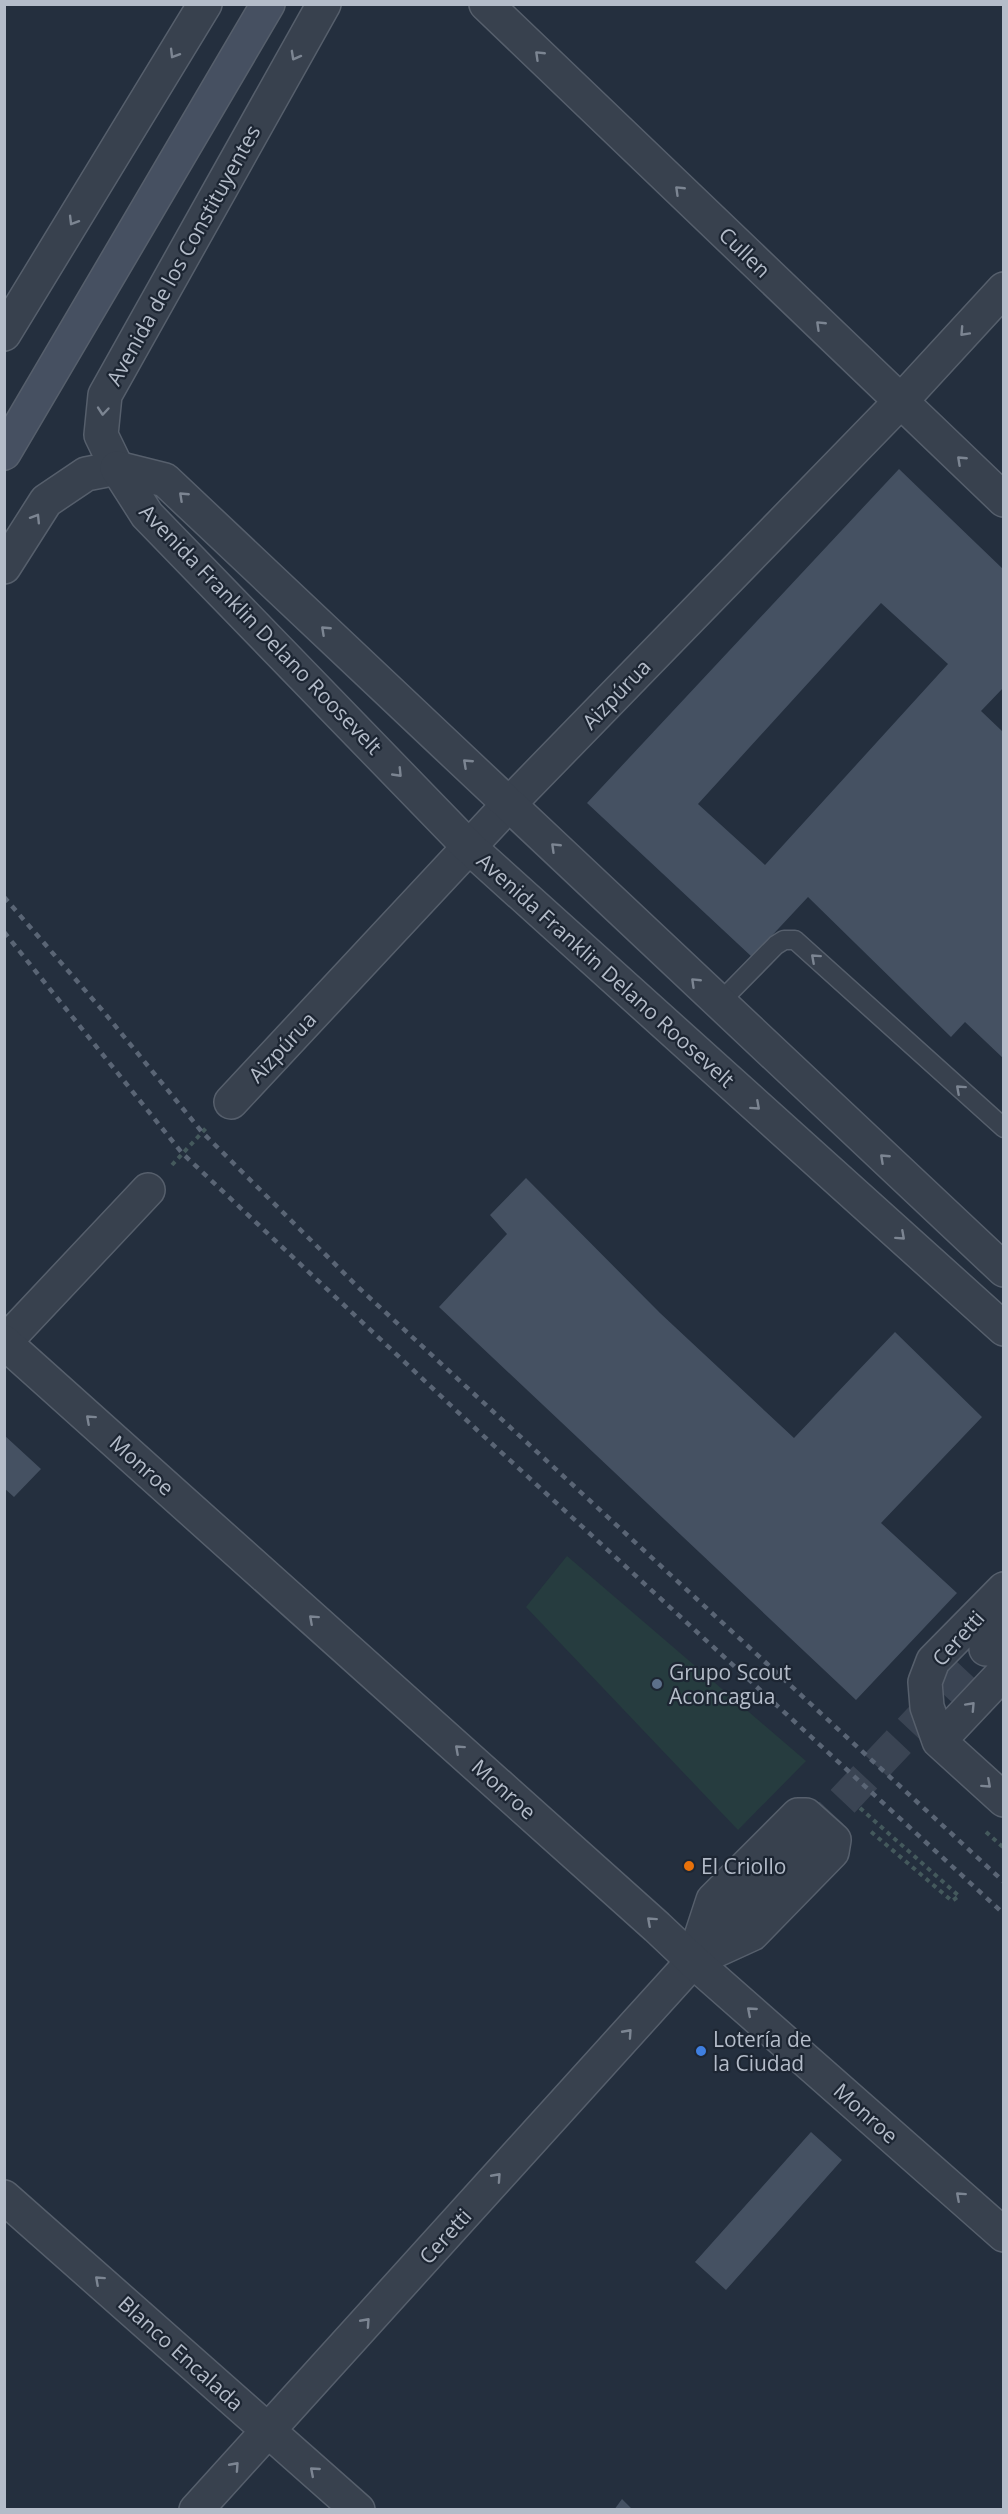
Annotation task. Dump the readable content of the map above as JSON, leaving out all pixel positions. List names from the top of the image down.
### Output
{
  "streets": {
    "street": [
      "Cullen",
      "Avenida de los Constituyentes",
      "Avenida Franklin Delano Roosevelt",
      "Aizpúrua",
      "Monroe",
      "Ceretti",
      "Blanco Encalada"
    ]
  },
  "crossings": [
    ["Cullen", "Aizpúrua"],
    ["Avenida de los Constituyentes", "Avenida Franklin Delano Roosevelt"],
    ["Avenida Franklin Delano Roosevelt", "Aizpúrua"],
    ["Monroe", "Ceretti"],
    ["Ceretti", "Blanco Encalada"]
  ],
  "one_way": [
    "Cullen",
    "Monroe",
    "Ceretti",
    "Blanco Encalada"
  ],
  "places": ["Grupo Scout Aconcagua", "El Criollo", "Lotería de la Ciudad"]
}
